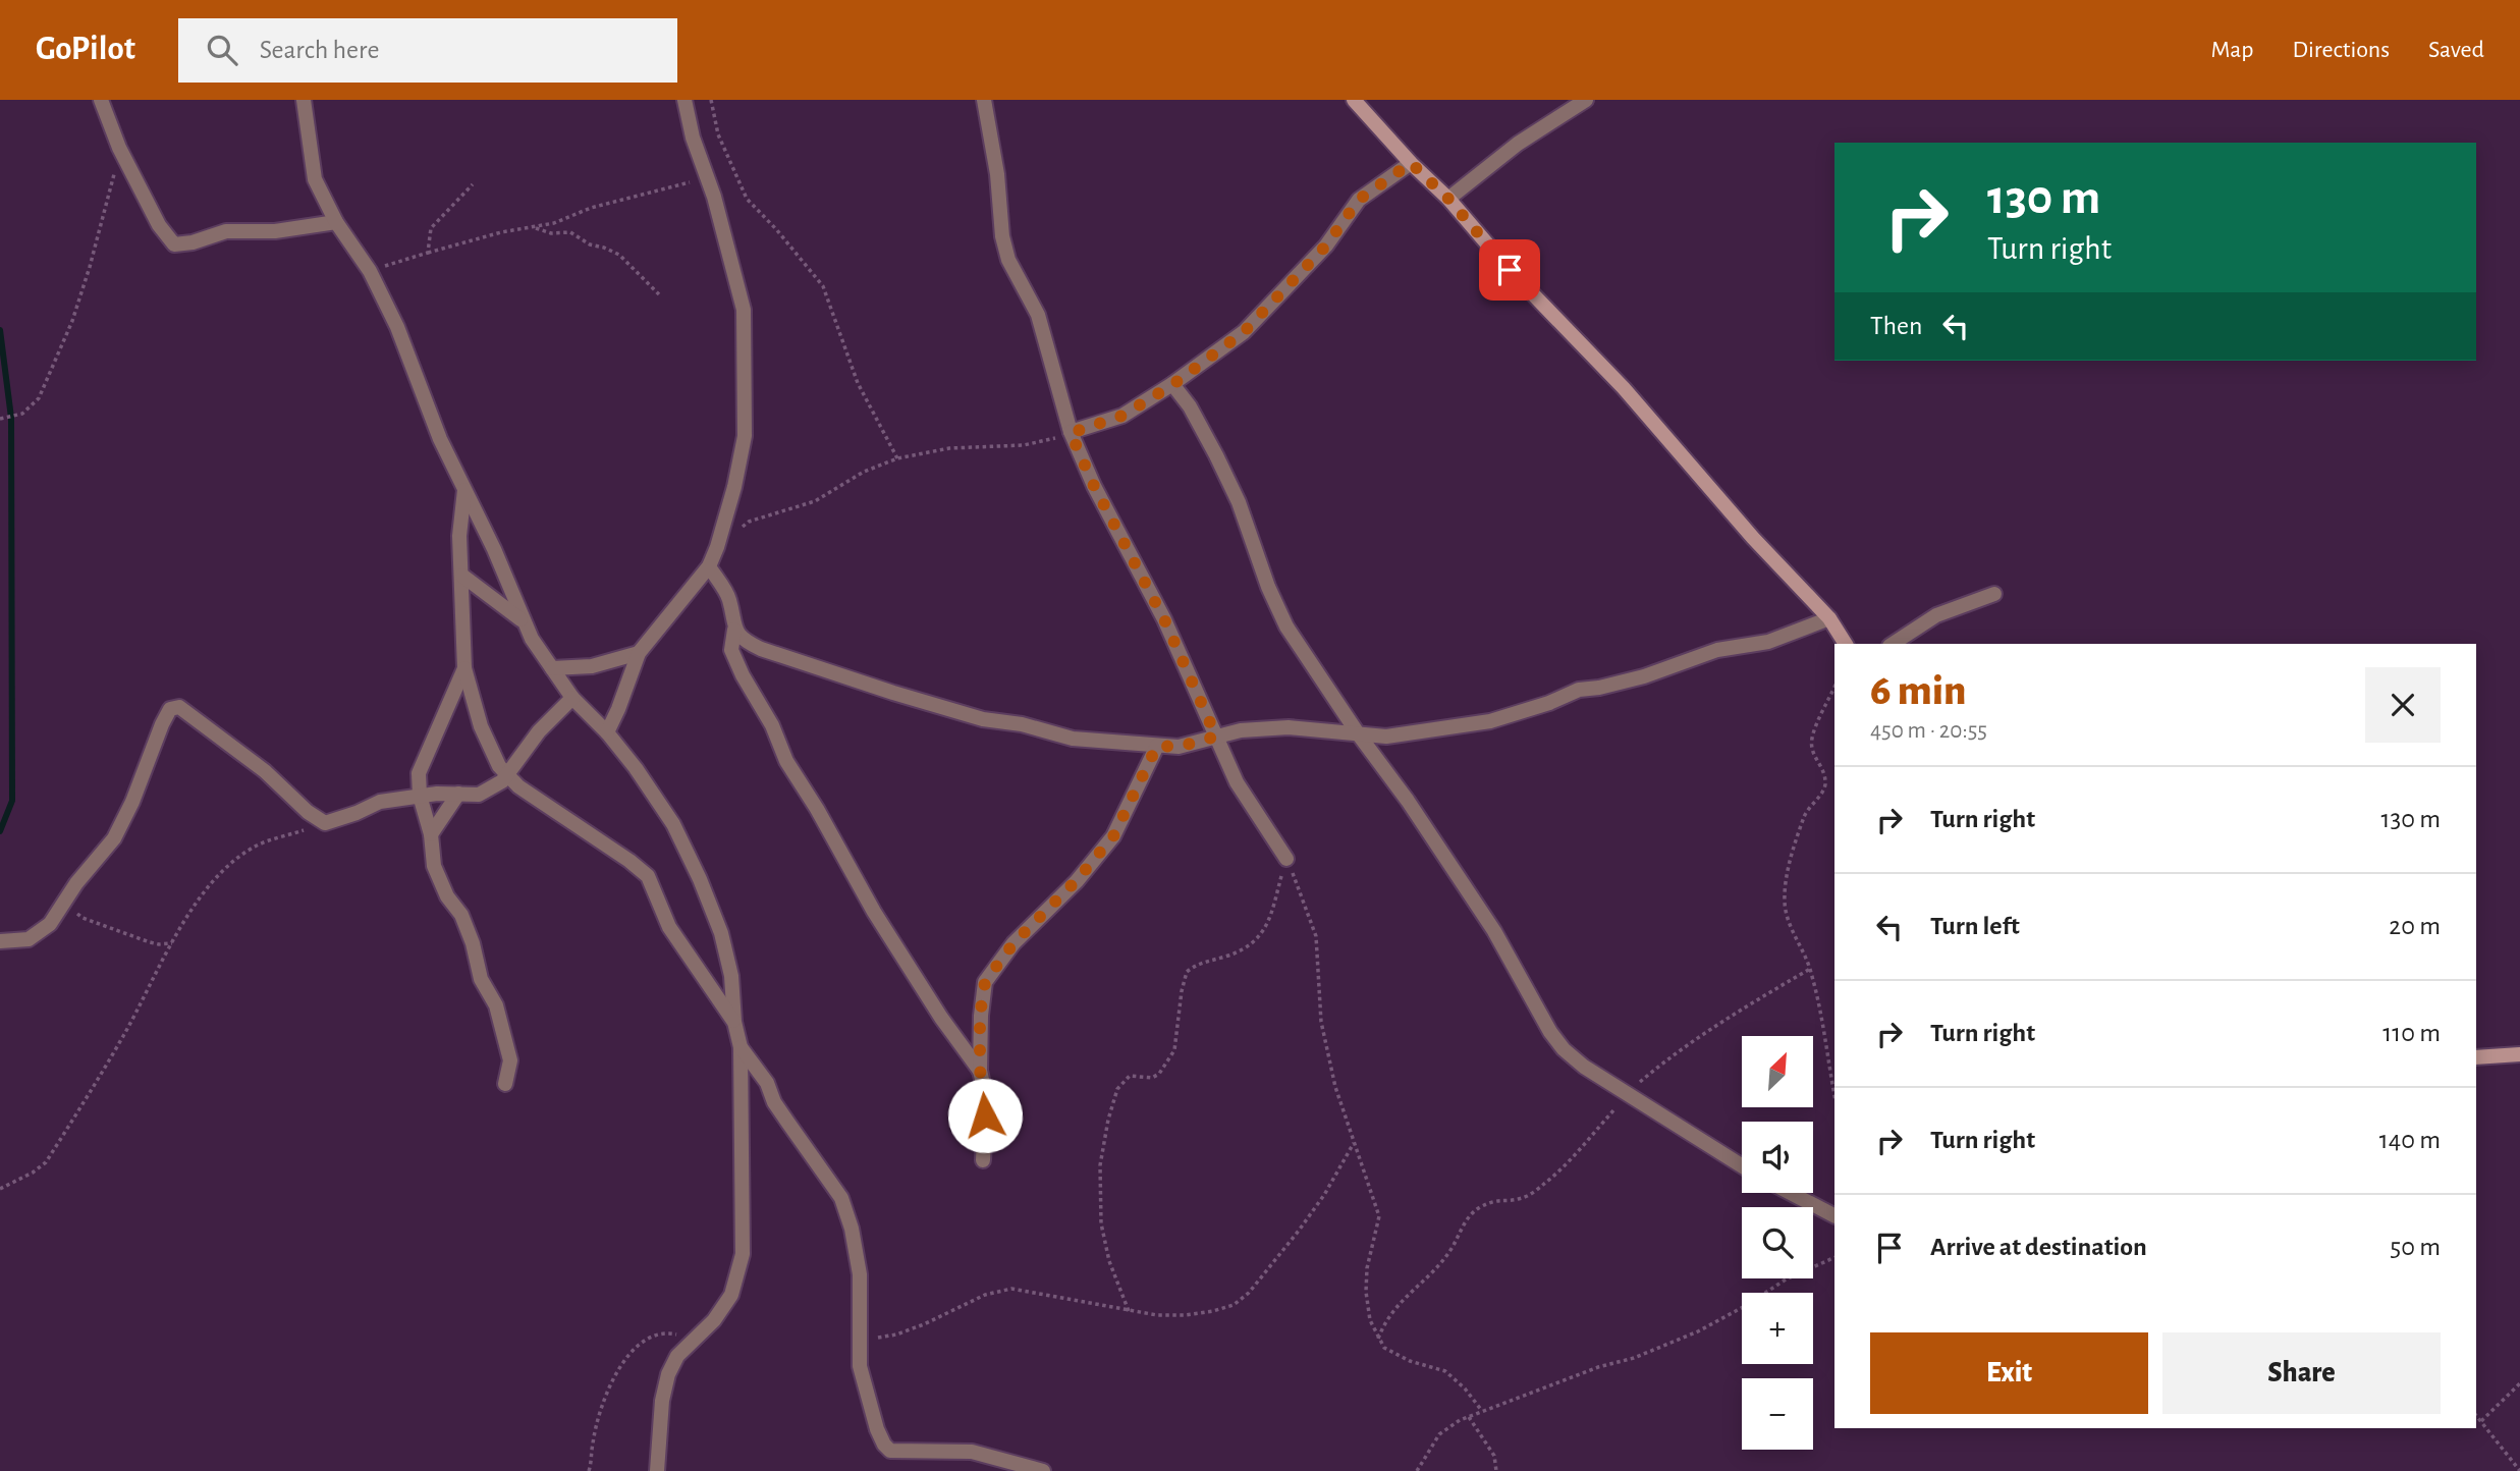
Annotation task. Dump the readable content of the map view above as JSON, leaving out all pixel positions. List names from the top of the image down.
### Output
{
  "north": "top right",
  "page": {
    "header": "GoPilot",
    "search": "Search here",
    "nav": ["Map", "Directions", "Saved"],
    "turn": ["130 m", "Turn right"],
    "then": "Then",
    "heading": ["6 min", "450 m · 20:55"],
    "list": [
      {
        "name": "Turn right",
        "value": "130 m"
      },
      {
        "name": "Turn left",
        "value": "20 m"
      },
      {
        "name": "Turn right",
        "value": "110 m"
      },
      {
        "name": "Turn right",
        "value": "140 m"
      },
      {
        "name": "Arrive at destination",
        "value": "50 m"
      }
    ],
    "map_buttons": ["+", "−"],
    "buttons": ["Exit", "Share"]
  }
}
